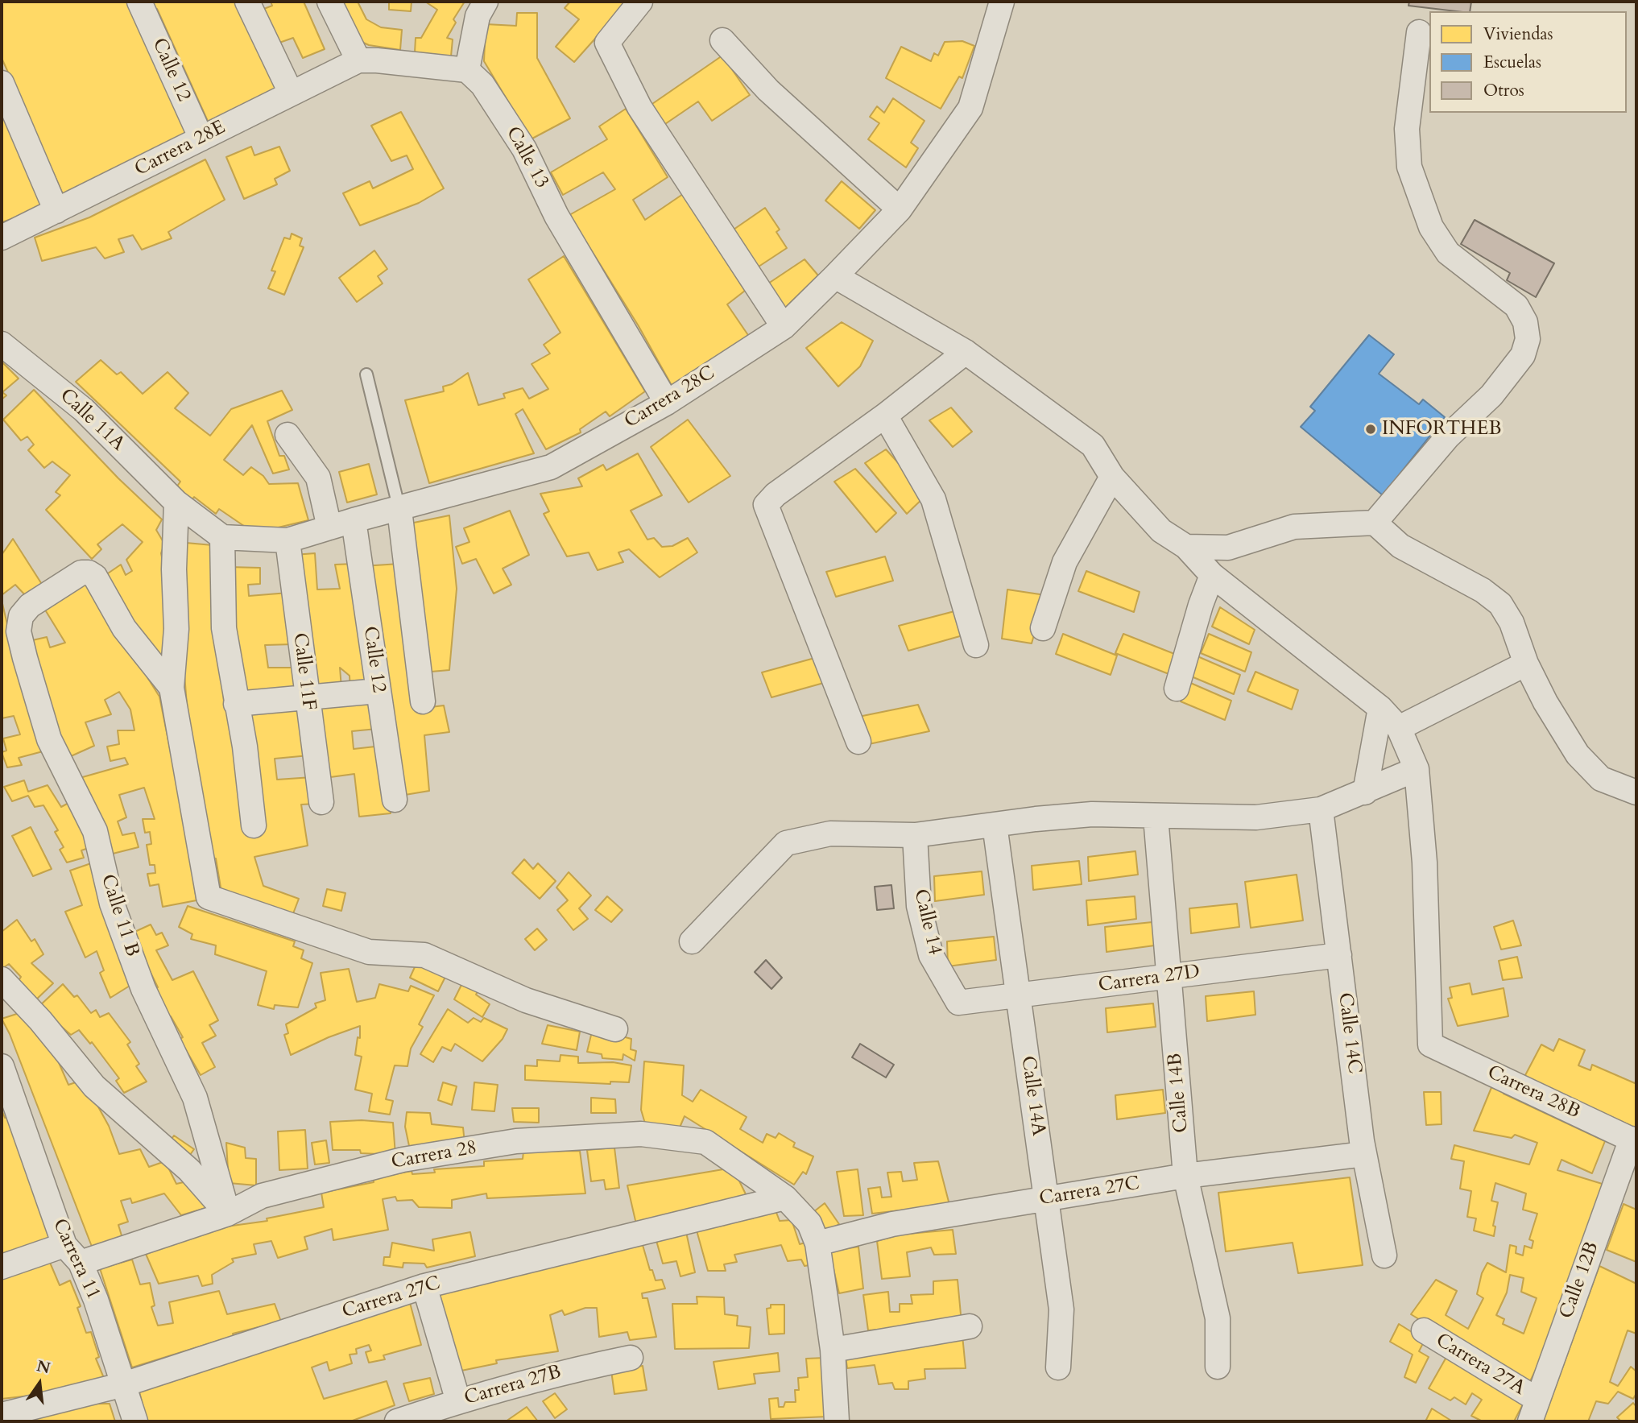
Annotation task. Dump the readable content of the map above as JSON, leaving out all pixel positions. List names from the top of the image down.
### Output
{
  "streets": {
    "street": [
      "Calle 12",
      "Carrera 28E",
      "Calle 13",
      "Carrera 28C",
      "Calle 11A",
      "Calle 11F",
      "Calle 11 B",
      "Calle 14",
      "Carrera 27D",
      "Calle 14C",
      "Calle 14B",
      "Carrera 28B",
      "Calle 14A",
      "Carrera 28",
      "Carrera 27C",
      "Carrera 11",
      "Calle 12B",
      "Carrera 27A",
      "Carrera 27B"
    ]
  },
  "crossings": [
    ["Calle 12", "Carrera 28E"],
    ["Calle 12", "Carrera 28C"],
    ["Calle 13", "Carrera 28C"],
    ["Carrera 28C", "Calle 11F"],
    ["Calle 11 B", "Carrera 28"],
    ["Calle 14", "Carrera 27D"],
    ["Carrera 27D", "Calle 14C"],
    ["Carrera 27D", "Calle 14B"],
    ["Carrera 27D", "Calle 14A"],
    ["Calle 14C", "Carrera 27C"],
    ["Calle 14B", "Carrera 27C"],
    ["Carrera 28B", "Calle 12B"],
    ["Calle 14A", "Carrera 27C"],
    ["Carrera 28", "Carrera 27C"],
    ["Carrera 28", "Carrera 11"],
    ["Carrera 27C", "Carrera 11"],
    ["Calle 12B", "Carrera 27A"]
  ],
  "places": ["INFORTHEB"],
  "legend": ["Viviendas", "Escuelas", "Otros"],
  "north": "top"
}
